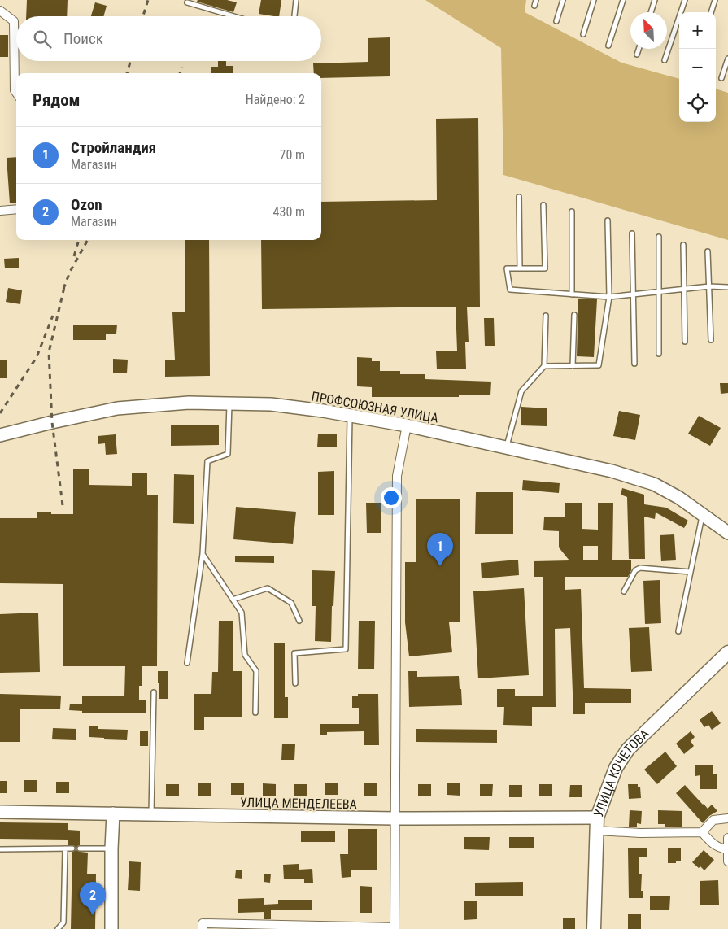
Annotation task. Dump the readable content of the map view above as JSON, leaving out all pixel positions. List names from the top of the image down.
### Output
{
  "streets": {
    "main road": ["ПРОФСОЮЗНАЯ УЛИЦА", "УЛИЦА КОЧЕТОВА", "УЛИЦА МЕНДЕЛЕЕВА"]
  },
  "crossings": [
    ["УЛИЦА КОЧЕТОВА", "УЛИЦА МЕНДЕЛЕЕВА"]
  ],
  "north": "top left",
  "page": {
    "map_buttons": ["+", "−"],
    "search": "Поиск",
    "heading": ["Рядом", "Найдено: 2"],
    "list": [
      {
        "mark": "1",
        "name": "Стройландия",
        "note": "Магазин",
        "value": "70 m"
      },
      {
        "mark": "2",
        "name": "Ozon",
        "note": "Магазин",
        "value": "430 m"
      }
    ],
    "pins": ["1", "2"]
  }
}
